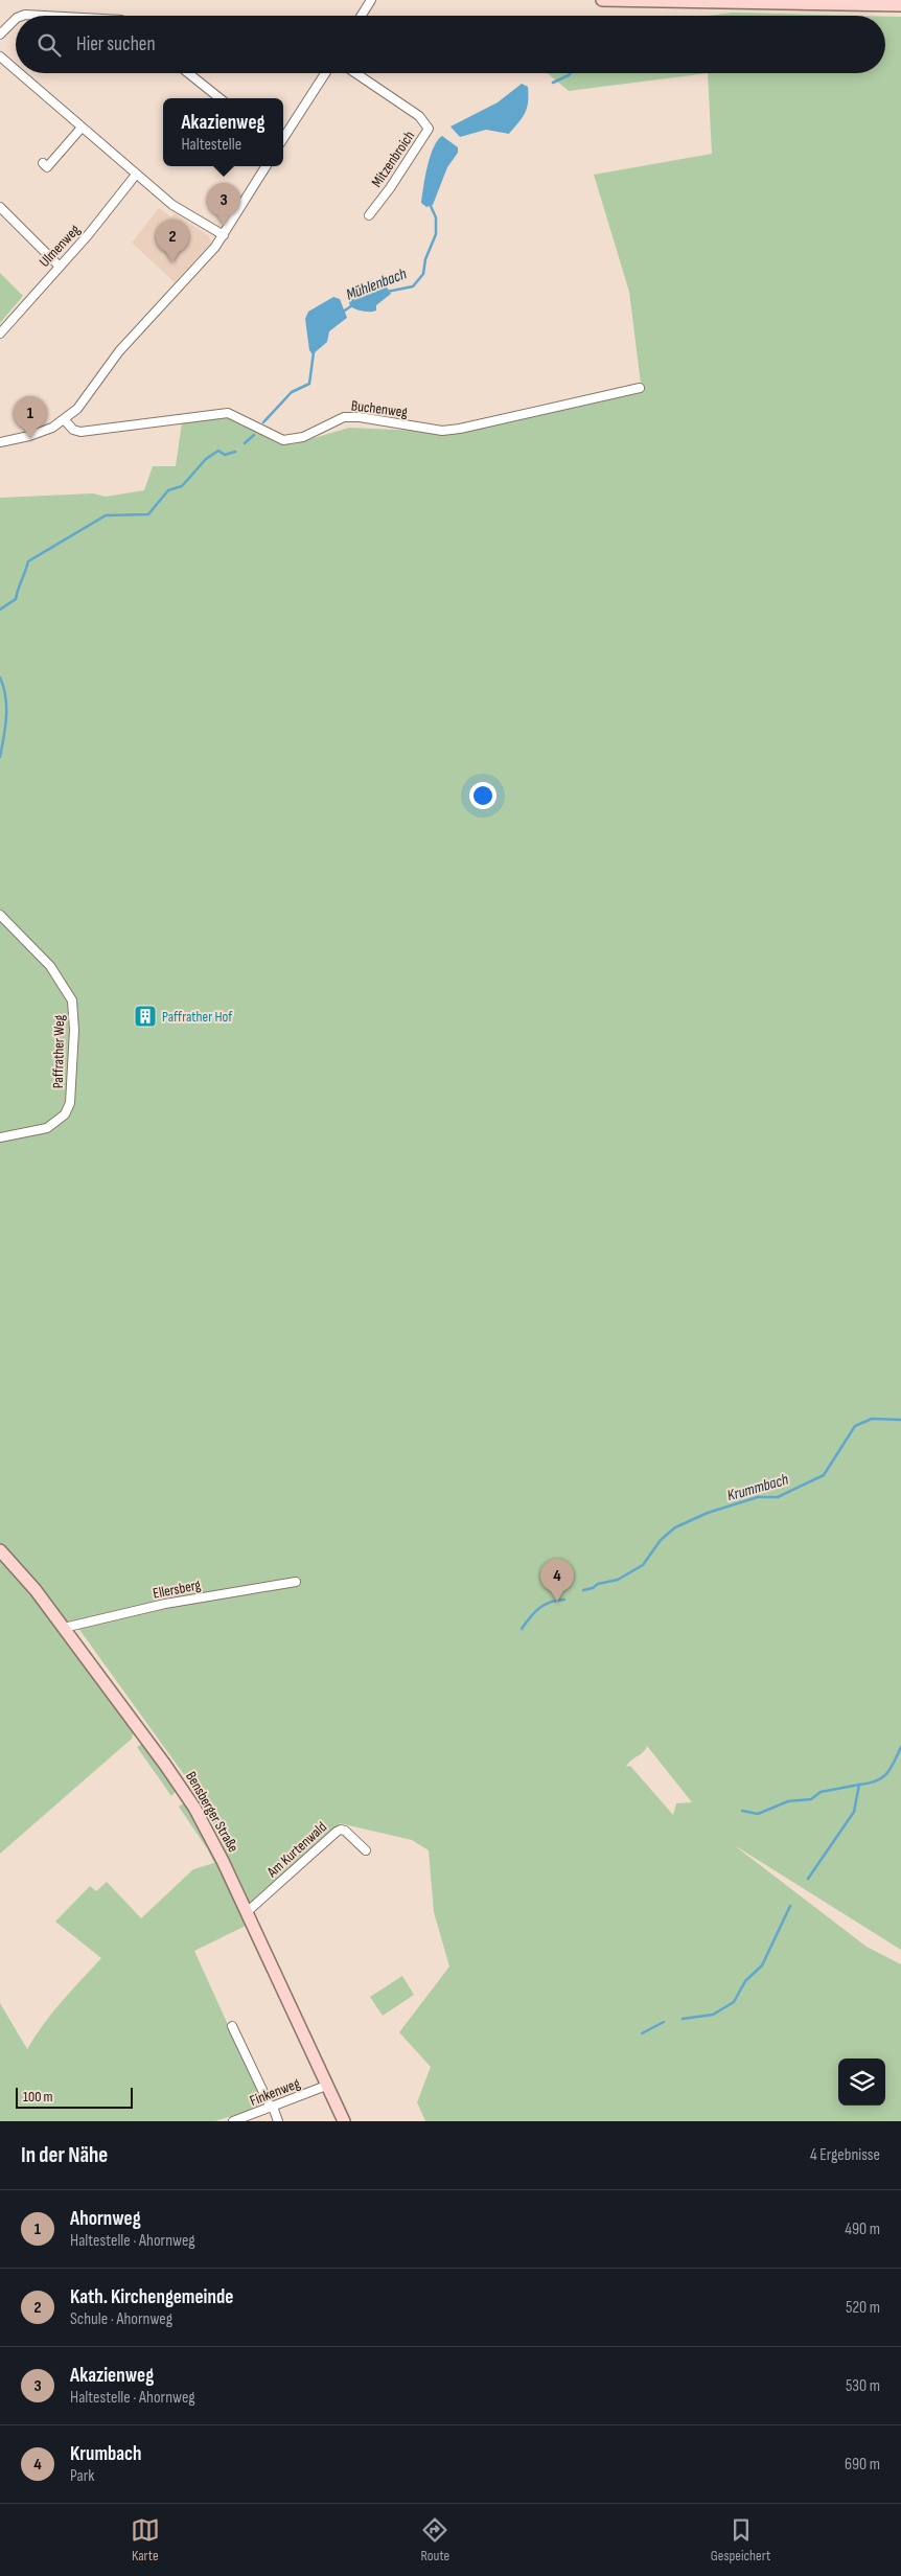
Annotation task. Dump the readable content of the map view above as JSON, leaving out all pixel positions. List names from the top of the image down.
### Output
{
  "streets": {
    "main road": ["Bensberger Straße"],
    "street": [
      "Mitzenbroich",
      "Ulmenweg",
      "Buchenweg",
      "Paffrather Weg",
      "Ellersberg",
      "Am Kurtenwald",
      "Finkenweg"
    ]
  },
  "crossings": [
    ["Ellersberg", "Bensberger Straße"],
    ["Bensberger Straße", "Am Kurtenwald"],
    ["Bensberger Straße", "Finkenweg"]
  ],
  "water": ["Mühlenbach", "Krummbach"],
  "places": {
    "building": ["Paffrather Hof"]
  },
  "scale_bar": "100 m",
  "page": {
    "search": "Hier suchen",
    "popup": ["Akazienweg", "Haltestelle"],
    "pins": [
      "3",
      "2",
      "1",
      "4"
    ],
    "scale": "100 m",
    "heading": ["In der Nähe", "4 Ergebnisse"],
    "list": [
      {
        "mark": "1",
        "name": "Ahornweg",
        "note": "Haltestelle · Ahornweg",
        "value": "490 m"
      },
      {
        "mark": "2",
        "name": "Kath. Kirchengemeinde",
        "note": "Schule · Ahornweg",
        "value": "520 m"
      },
      {
        "mark": "3",
        "name": "Akazienweg",
        "note": "Haltestelle · Ahornweg",
        "value": "530 m"
      },
      {
        "mark": "4",
        "name": "Krumbach",
        "note": "Park",
        "value": "690 m"
      }
    ],
    "nav": ["Karte", "Route", "Gespeichert"]
  }
}
